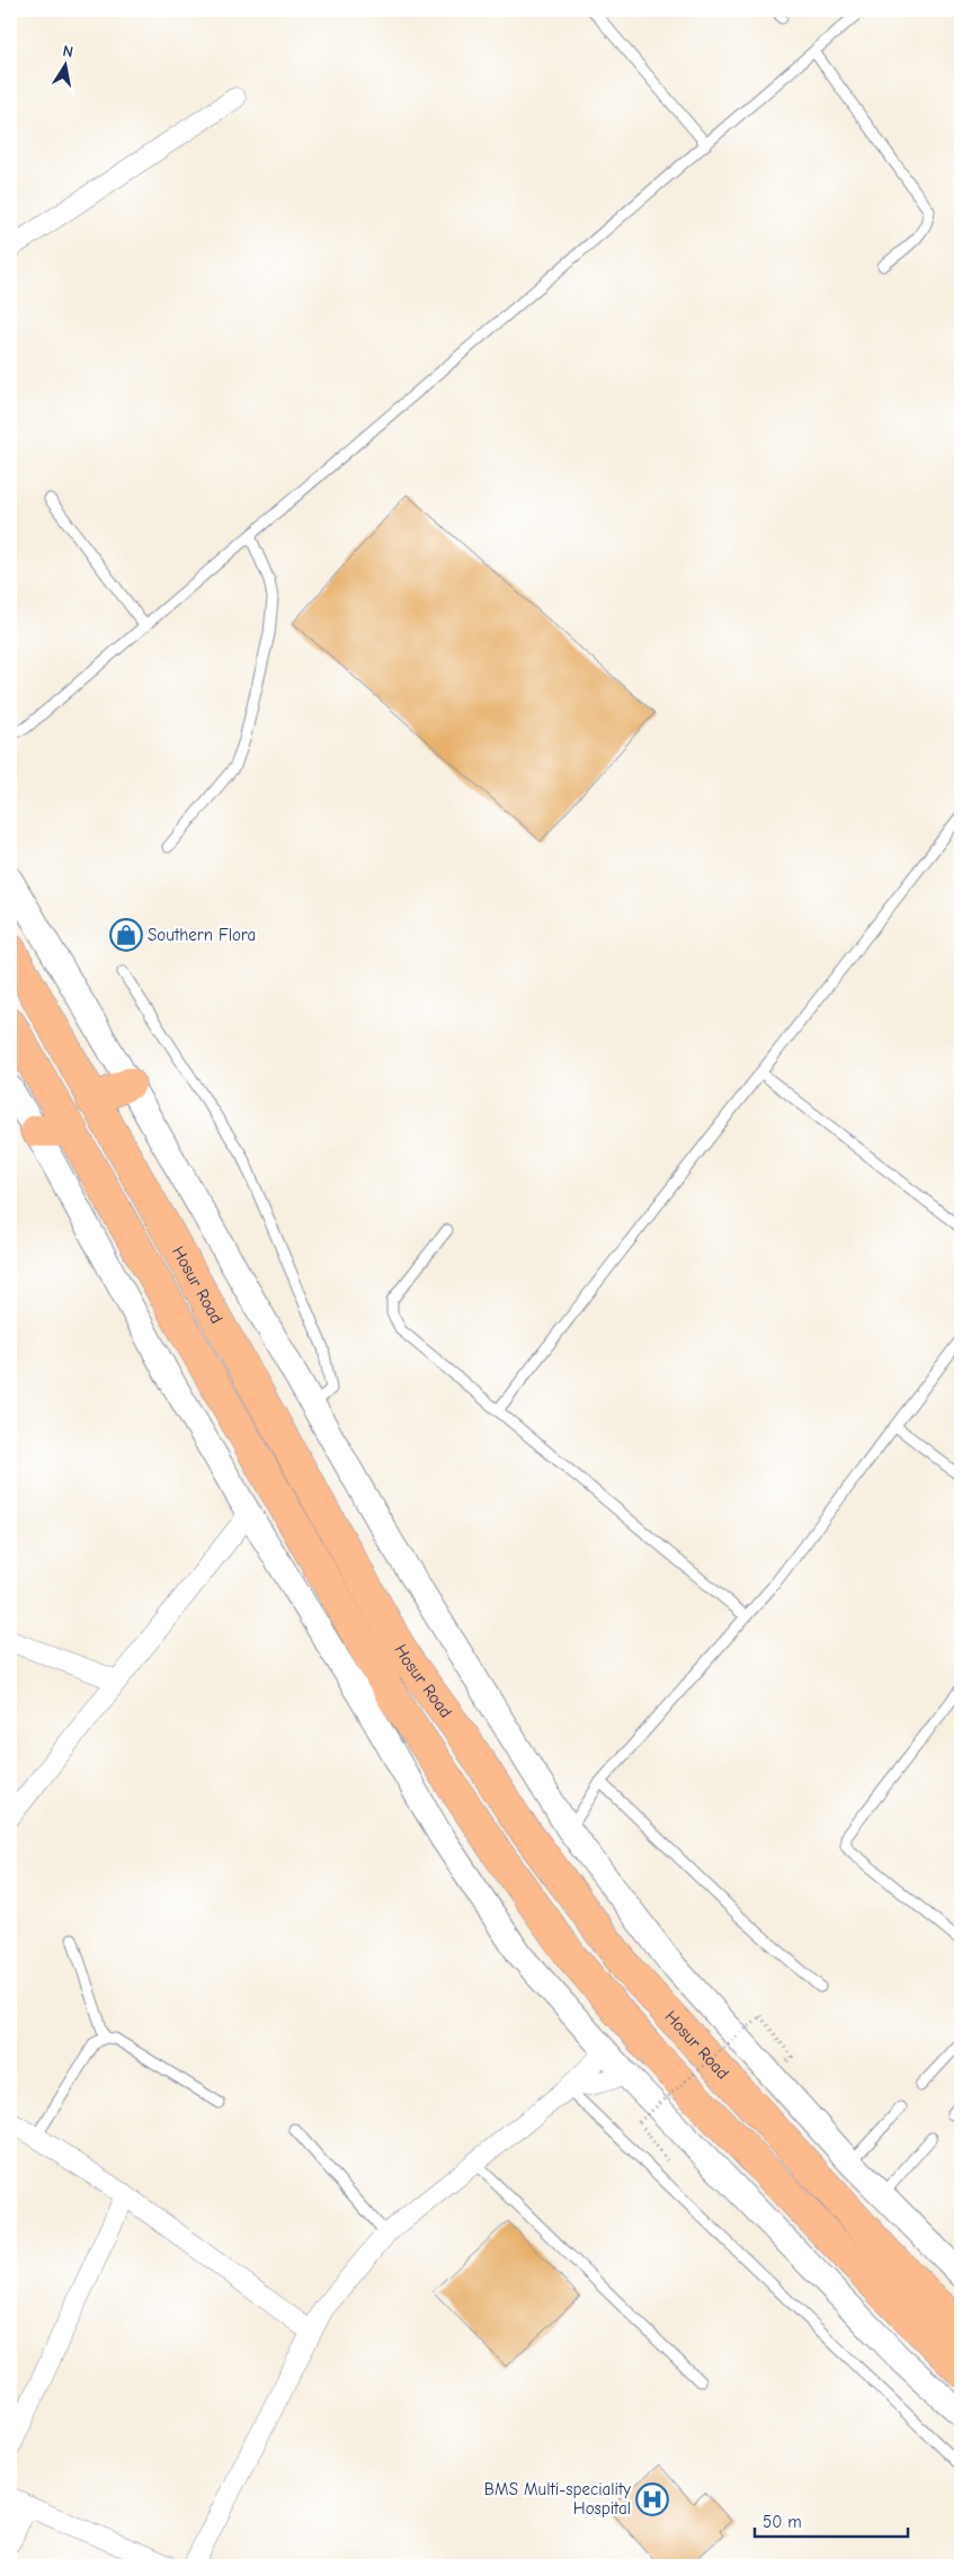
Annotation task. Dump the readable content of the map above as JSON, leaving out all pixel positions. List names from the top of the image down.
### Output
{
  "streets": {
    "highway": ["Hosur Road"]
  },
  "places": {
    "shop": ["Southern Flora"],
    "hospital": ["BMS Multi-speciality Hospital"]
  },
  "scale_bar": "50 m",
  "north": "top"
}
